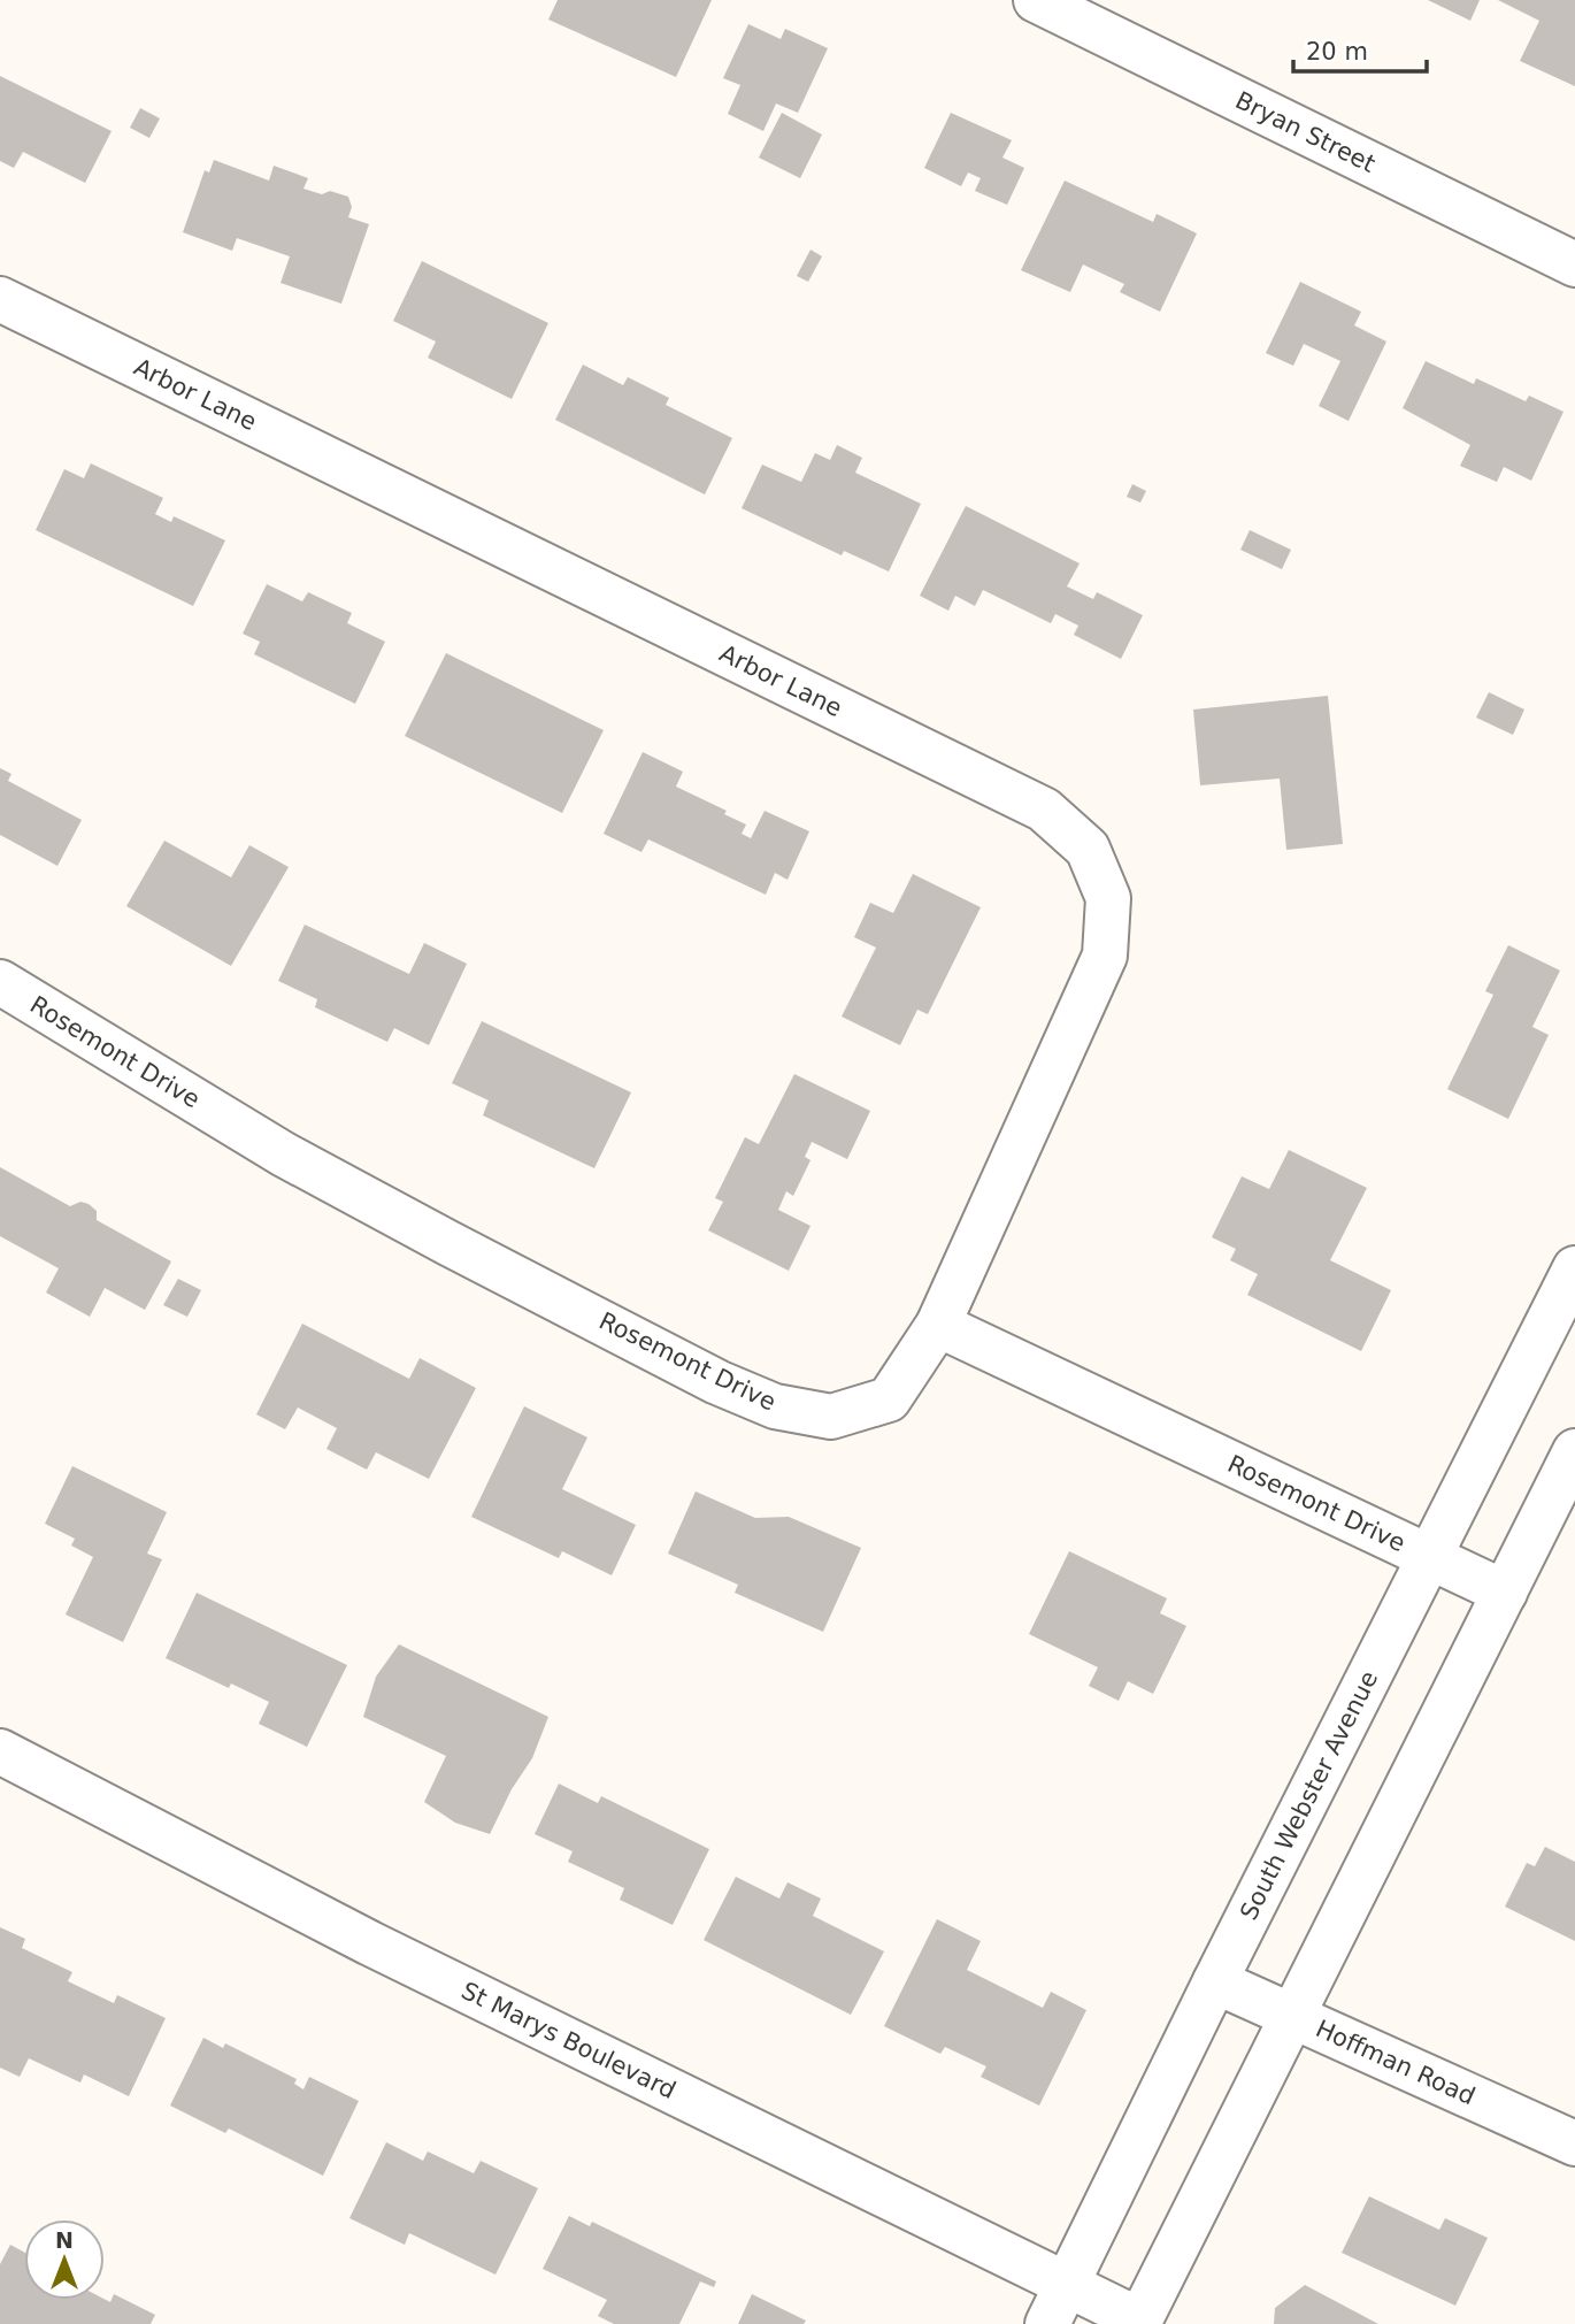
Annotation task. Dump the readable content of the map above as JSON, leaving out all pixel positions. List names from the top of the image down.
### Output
{
  "streets": {
    "street": [
      "Bryan Street",
      "Arbor Lane",
      "Rosemont Drive",
      "South Webster Avenue",
      "St Marys Boulevard",
      "Hoffman Road"
    ]
  },
  "crossings": [
    ["Arbor Lane", "Rosemont Drive"],
    ["Rosemont Drive", "South Webster Avenue"],
    ["South Webster Avenue", "St Marys Boulevard"],
    ["South Webster Avenue", "Hoffman Road"]
  ],
  "scale_bar": "20 m",
  "north": "top"
}
